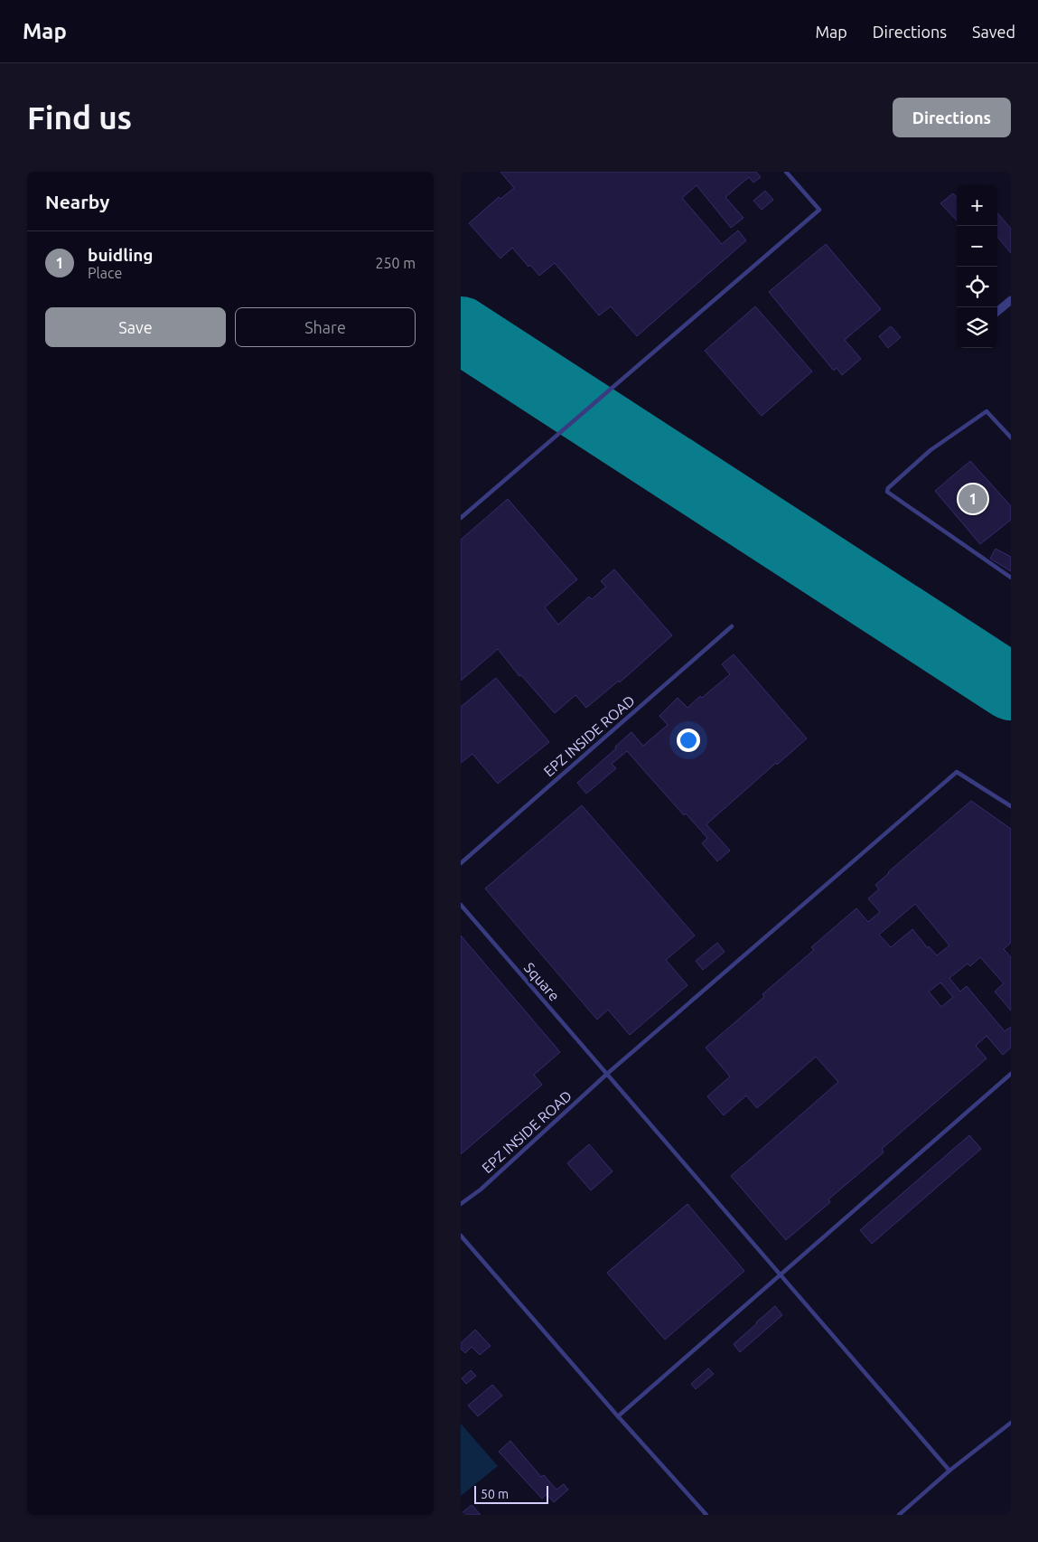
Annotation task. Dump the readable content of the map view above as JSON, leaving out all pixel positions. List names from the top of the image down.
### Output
{
  "streets": {
    "lane": ["EPZ INSIDE ROAD", "Square"]
  },
  "crossings": [
    ["EPZ INSIDE ROAD", "Square"]
  ],
  "scale_bar": "50 m",
  "page": {
    "header": "Map",
    "nav": ["Map", "Directions", "Saved"],
    "buttons": [
      "Directions",
      ["Save", "Share"]
    ],
    "title": "Find us",
    "heading": "Nearby",
    "map_buttons": ["+", "−"],
    "list": [
      {
        "mark": "1",
        "name": "buidling",
        "note": "Place",
        "value": "250 m"
      }
    ],
    "pins": "1",
    "scale": "50 m"
  }
}
